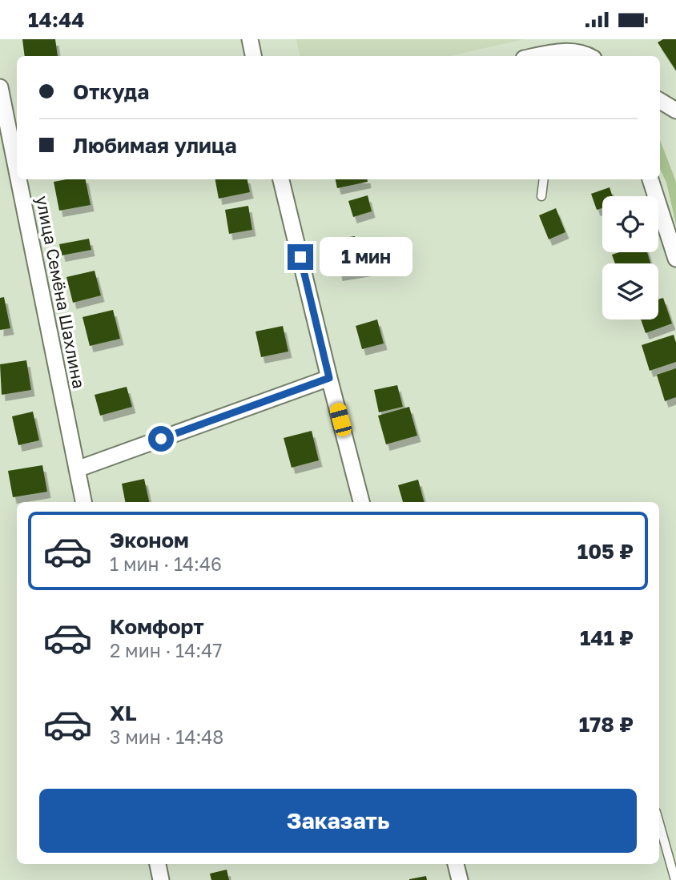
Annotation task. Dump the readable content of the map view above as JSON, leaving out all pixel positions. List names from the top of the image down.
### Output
{
  "streets": {
    "street": ["улица Семёна Шахлина"]
  },
  "page": {
    "status": "14:44",
    "banner": ["Откуда", "Любимая улица"],
    "bubble": "1 мин",
    "list": [
      {
        "name": "Эконом",
        "note": "1 мин · 14:46",
        "value": "105 ₽"
      },
      {
        "name": "Комфорт",
        "note": "2 мин · 14:47",
        "value": "141 ₽"
      },
      {
        "name": "XL",
        "note": "3 мин · 14:48",
        "value": "178 ₽"
      }
    ],
    "buttons": "Заказать"
  }
}
